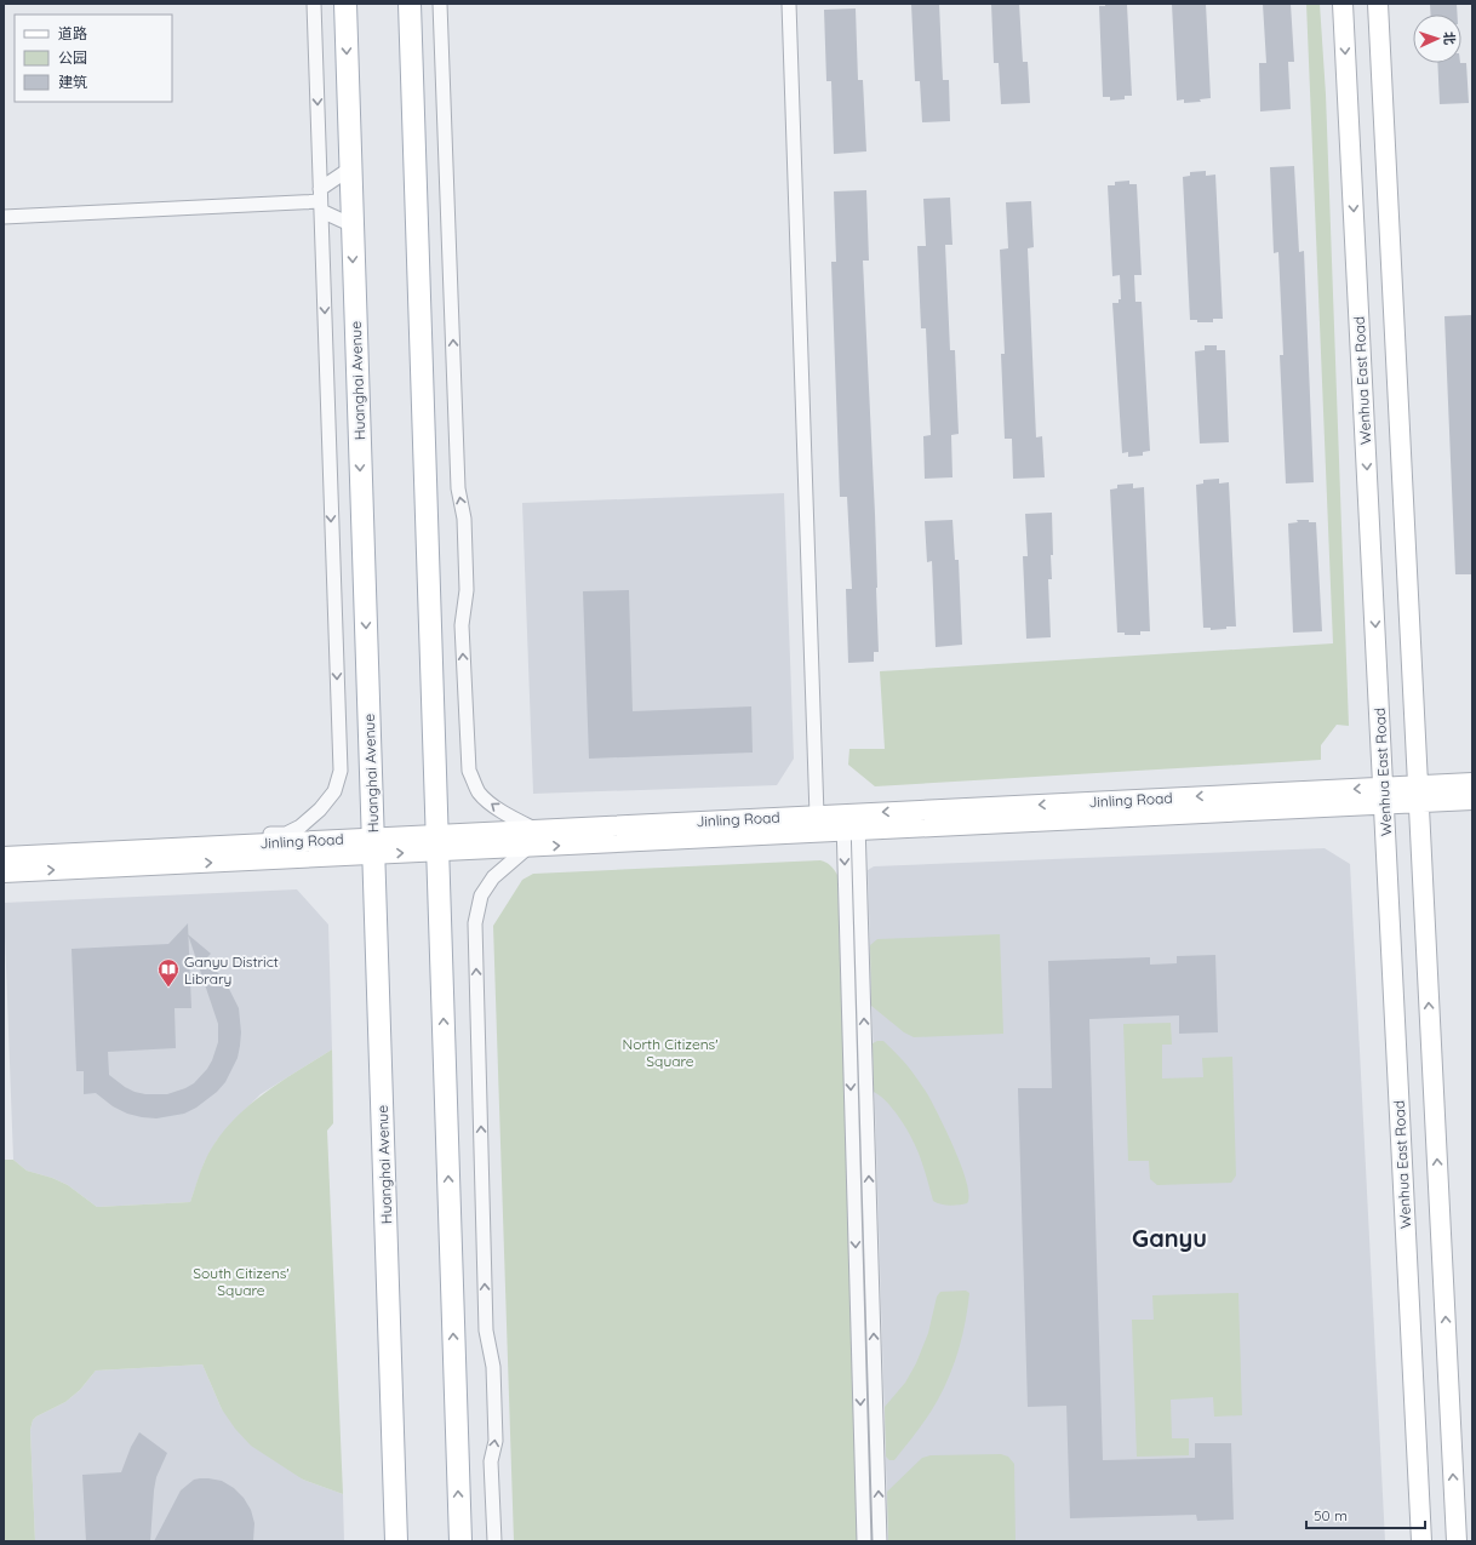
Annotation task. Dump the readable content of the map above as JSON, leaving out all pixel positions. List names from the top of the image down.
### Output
{
  "streets": {
    "main road": ["Huanghai Avenue", "Wenhua East Road", "Jinling Road"]
  },
  "crossings": [
    ["Huanghai Avenue", "Jinling Road"],
    ["Wenhua East Road", "Jinling Road"]
  ],
  "districts": ["Ganyu"],
  "parks": ["North Citizens' Square", "South Citizens' Square"],
  "places": {
    "library": ["Ganyu District Library"]
  },
  "legend": ["道路", "公园", "建筑"],
  "scale_bar": "50 m",
  "north": "right"
}
